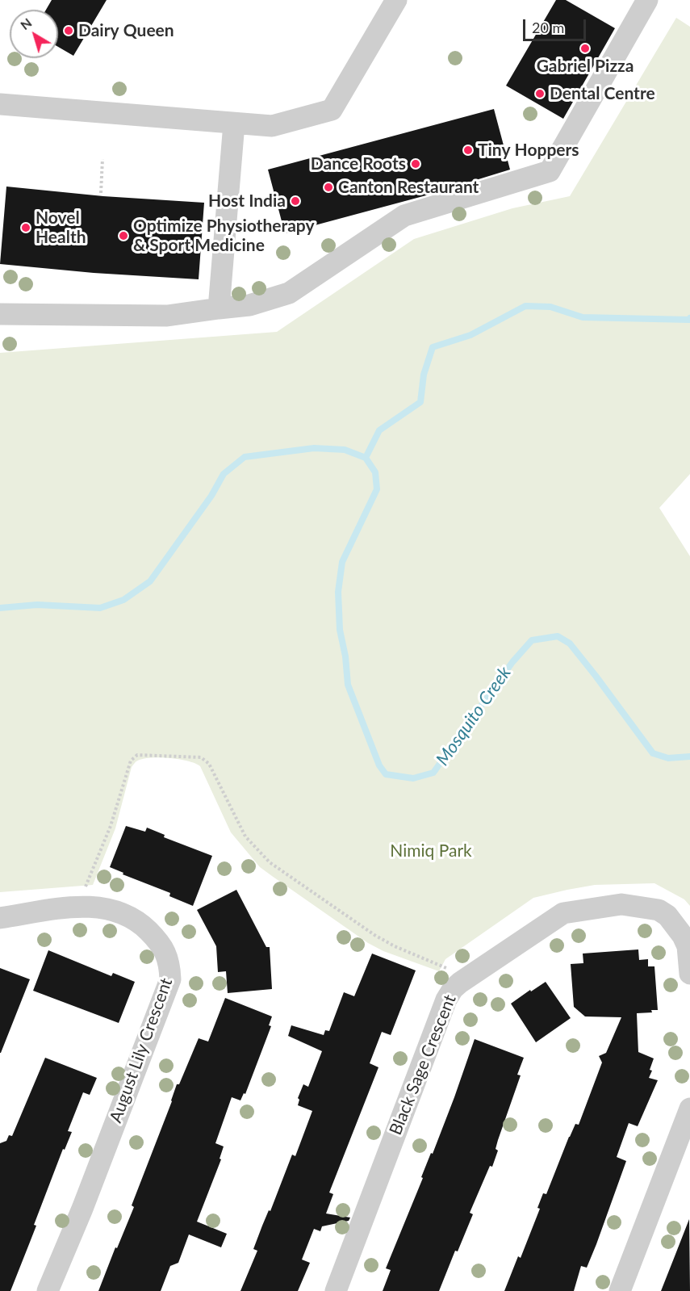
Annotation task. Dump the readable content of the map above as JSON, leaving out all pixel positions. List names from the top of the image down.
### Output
{
  "streets": {
    "street": ["August Lily Crescent", "Black Sage Crescent"]
  },
  "water": ["Mosquito Creek"],
  "parks": ["Nimiq Park"],
  "places": [
    "Dairy Queen",
    "Gabriel Pizza",
    "Dental Centre",
    "Tiny Hoppers",
    "Dance Roots",
    "Canton Restaurant",
    "Host India",
    "Novel Health",
    "Optimize Physiotherapy & Sport Medicine"
  ],
  "scale_bar": "20 m",
  "north": "top left"
}
